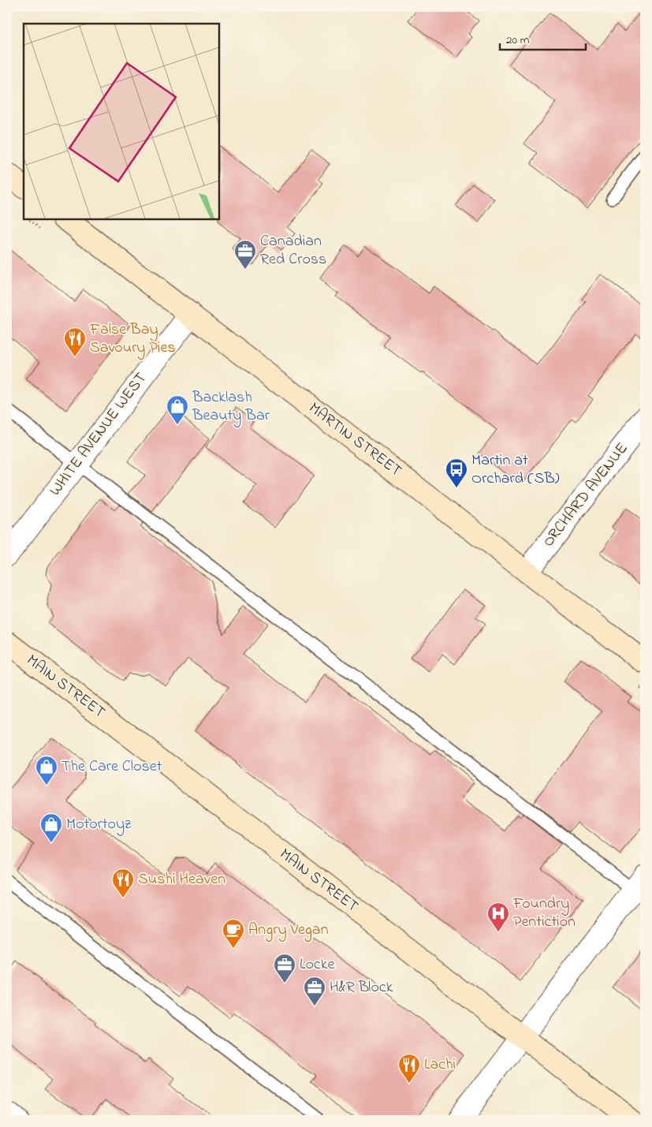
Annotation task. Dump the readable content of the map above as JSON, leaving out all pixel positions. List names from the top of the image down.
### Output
{
  "streets": {
    "main road": ["MARTIN STREET", "MAIN STREET"],
    "street": ["WHITE AVENUE WEST", "ORCHARD AVENUE"]
  },
  "crossings": [
    ["WHITE AVENUE WEST", "MARTIN STREET"],
    ["MARTIN STREET", "ORCHARD AVENUE"]
  ],
  "places": {
    "office": ["Canadian Red Cross", "Locke", "H&R Block"],
    "restaurant": ["False Bay Savoury Pies", "Sushi Heaven", "Lachi"],
    "shop": ["Backlash Beauty Bar", "The Care Closet", "Motortoyz"],
    "bus stop": ["Martin at Orchard (SB)"],
    "hospital": ["Foundry Pentiction"],
    "cafe": ["Angry Vegan"]
  },
  "scale_bar": "20 m"
}
